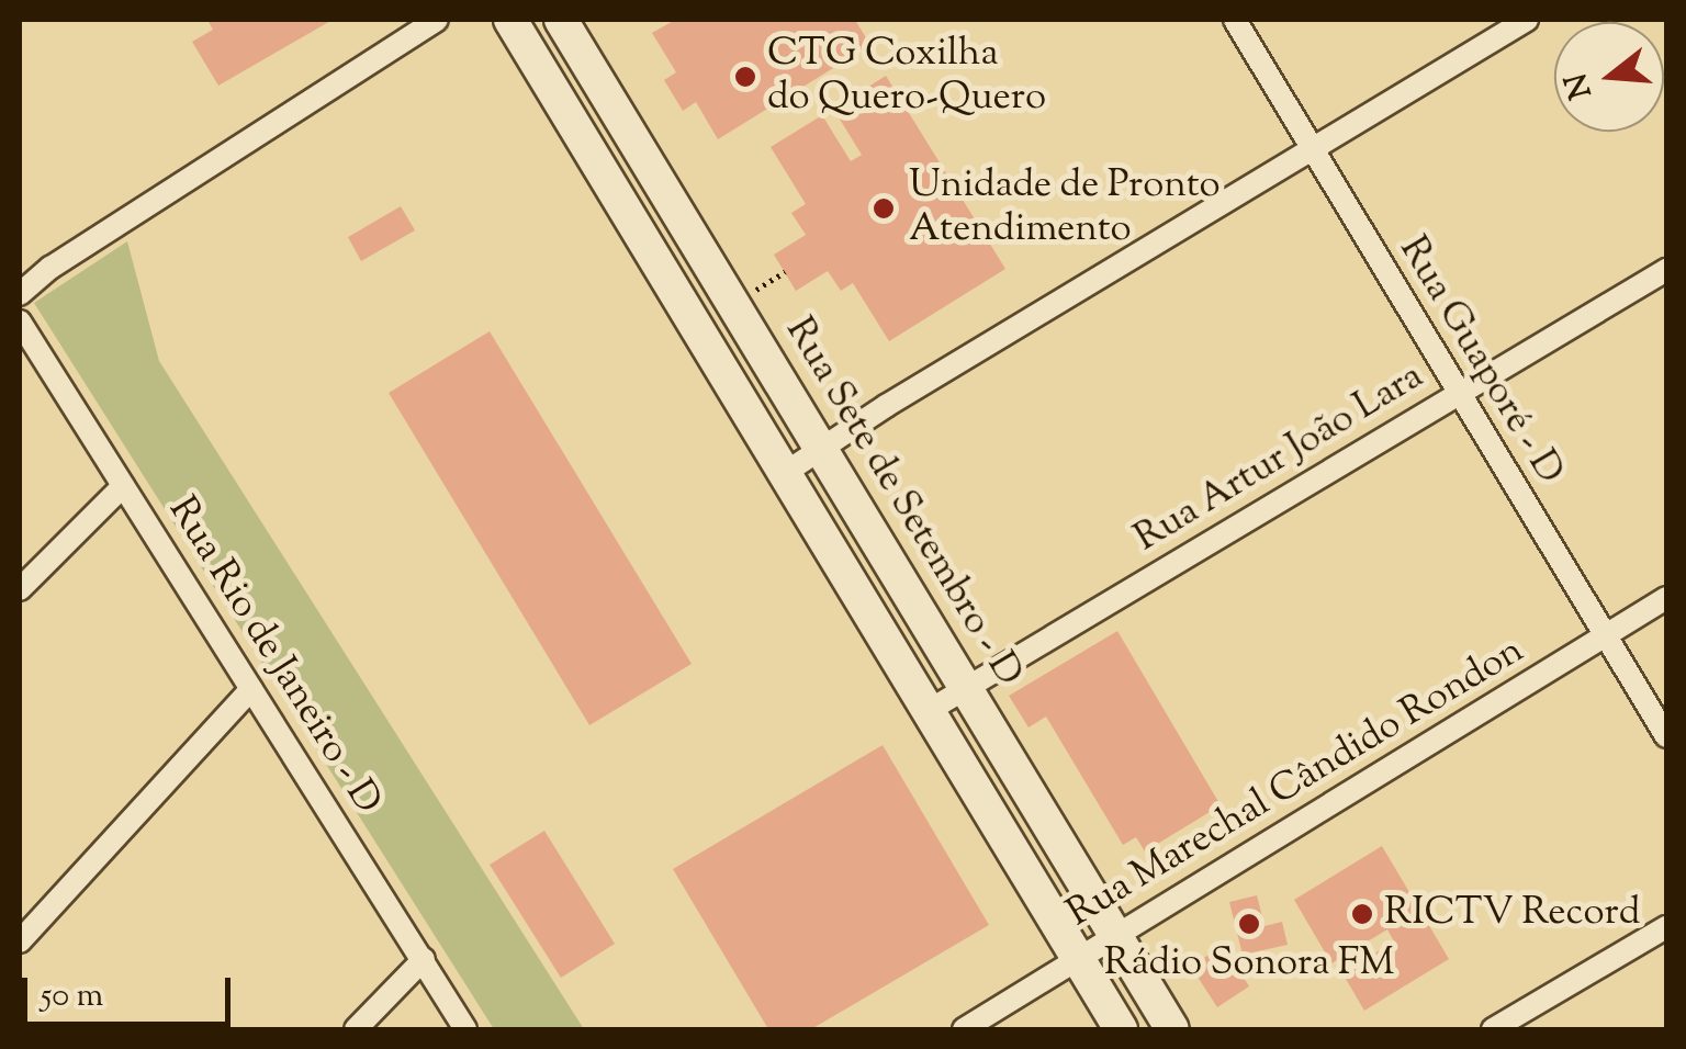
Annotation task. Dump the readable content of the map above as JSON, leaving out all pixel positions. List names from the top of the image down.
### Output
{
  "streets": {
    "street": [
      "Rua Guaporé - D",
      "Rua Artur João Lara",
      "Rua Sete de Setembro - D",
      "Rua Rio de Janeiro - D",
      "Rua Marechal Cândido Rondon"
    ]
  },
  "crossings": [
    ["Rua Guaporé - D", "Rua Artur João Lara"],
    ["Rua Guaporé - D", "Rua Marechal Cândido Rondon"],
    ["Rua Artur João Lara", "Rua Sete de Setembro - D"],
    ["Rua Sete de Setembro - D", "Rua Marechal Cândido Rondon"]
  ],
  "places": [
    "CTG Coxilha do Quero-Quero",
    "Unidade de Pronto Atendimento",
    "RICTV Record",
    "Rádio Sonora FM"
  ],
  "scale_bar": "50 m",
  "north": "left"
}
